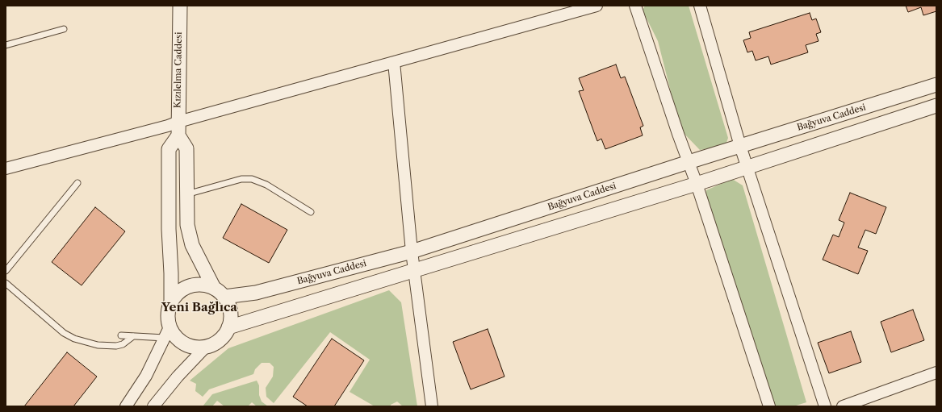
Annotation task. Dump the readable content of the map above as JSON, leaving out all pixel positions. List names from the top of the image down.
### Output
{
  "streets": {
    "street": ["Kızılelma Caddesi", "Bağyuva Caddesi"]
  },
  "crossings": [
    ["Kızılelma Caddesi", "Bağyuva Caddesi"]
  ],
  "districts": ["Yeni Bağlıca"]
}
